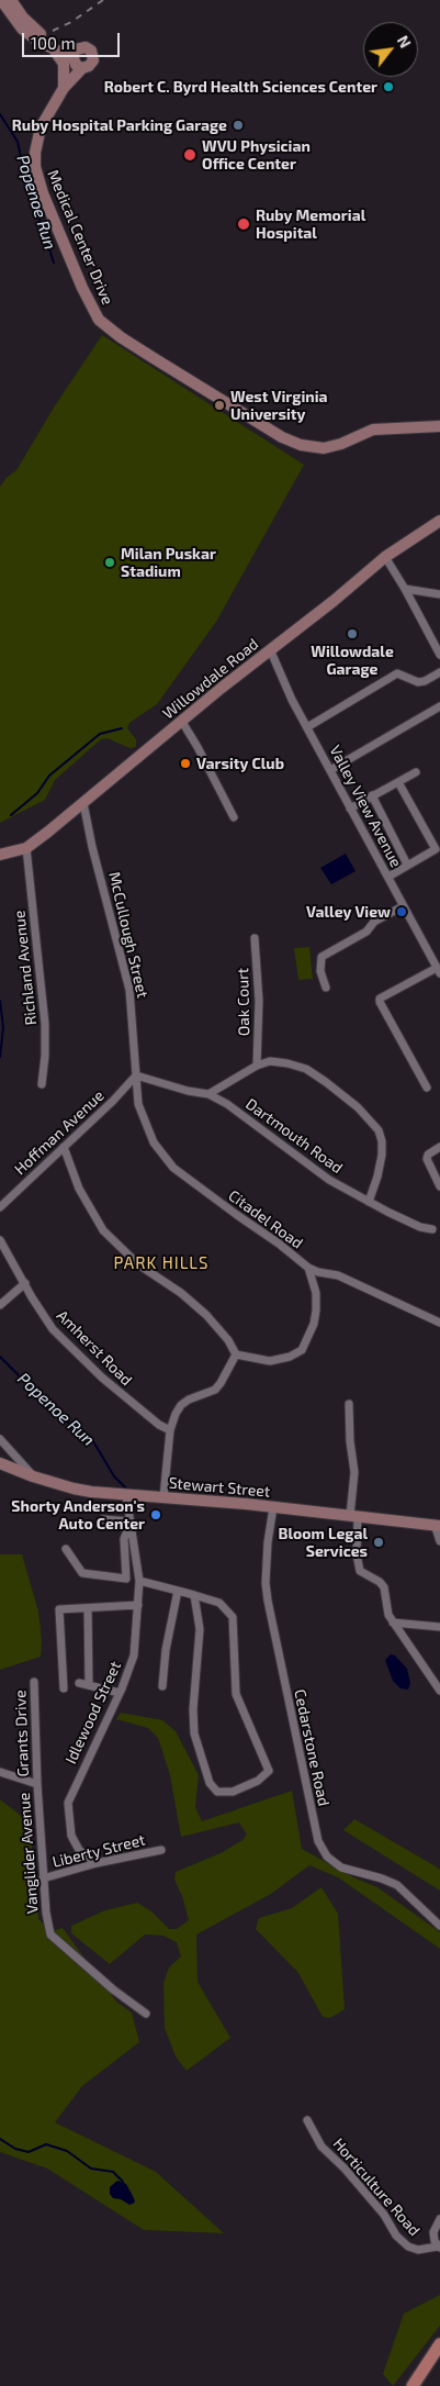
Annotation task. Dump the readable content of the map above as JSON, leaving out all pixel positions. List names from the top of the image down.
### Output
{
  "streets": {
    "street": [
      "Medical Center Drive",
      "Willowdale Road",
      "Valley View Avenue",
      "McCullough Street",
      "Richland Avenue",
      "Oak Court",
      "Hoffman Avenue",
      "Dartmouth Road",
      "Citadel Road",
      "Amherst Road",
      "Stewart Street",
      "Idlewood Street",
      "Grants Drive",
      "Cedarstone Road",
      "Liberty Street",
      "Vanglider Avenue",
      "Horticulture Road"
    ]
  },
  "crossings": [
    ["Willowdale Road", "Valley View Avenue"],
    ["Willowdale Road", "McCullough Street"],
    ["Willowdale Road", "Richland Avenue"],
    ["McCullough Street", "Hoffman Avenue"],
    ["McCullough Street", "Dartmouth Road"],
    ["McCullough Street", "Citadel Road"],
    ["Hoffman Avenue", "Dartmouth Road"],
    ["Hoffman Avenue", "Citadel Road"],
    ["Dartmouth Road", "Citadel Road"],
    ["Stewart Street", "Idlewood Street"],
    ["Stewart Street", "Cedarstone Road"],
    ["Idlewood Street", "Liberty Street"],
    ["Grants Drive", "Vanglider Avenue"],
    ["Liberty Street", "Vanglider Avenue"]
  ],
  "districts": ["PARK HILLS"],
  "water": ["Popenoe Run"],
  "places": [
    "Robert C. Byrd Health Sciences Center",
    "Ruby Hospital Parking Garage",
    "WVU Physician Office Center",
    "Ruby Memorial Hospital",
    "West Virginia University",
    "Milan Puskar Stadium",
    "Willowdale Garage",
    "Varsity Club",
    "Valley View",
    "Shorty Anderson's Auto Center",
    "Bloom Legal Services"
  ],
  "scale_bar": "100 m",
  "north": "top right"
}
